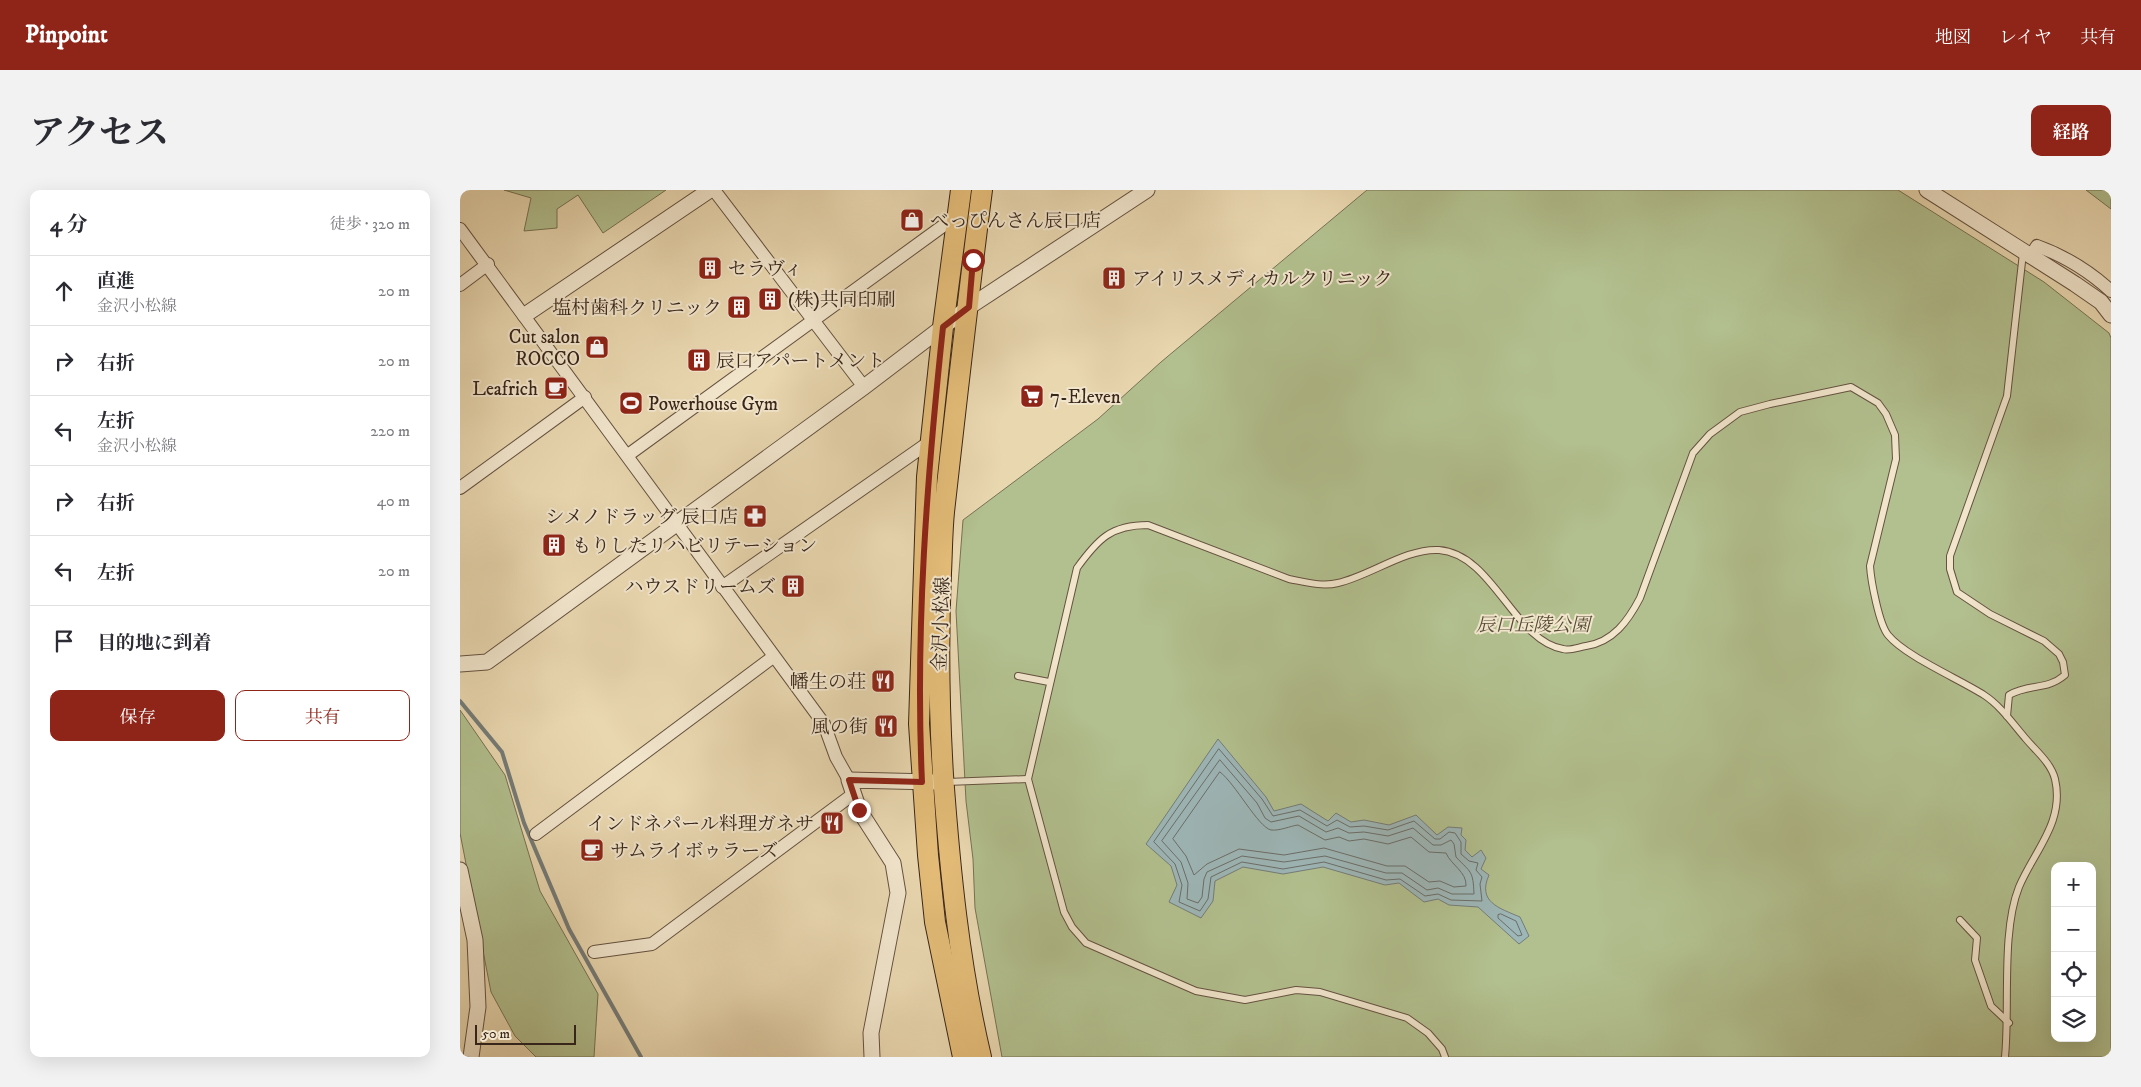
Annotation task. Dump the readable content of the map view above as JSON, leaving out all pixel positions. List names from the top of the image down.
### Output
{
  "streets": {
    "main road": ["金沢小松線"]
  },
  "parks": ["辰口丘陵公園"],
  "places": {
    "shop": ["べっぴんさん辰口店", "Cut salon ROCCO"],
    "building": [
      "セラヴィ",
      "アイリスメディカルクリニック",
      "(株)共同印刷",
      "塩村歯科クリニック",
      "辰口アパートメント",
      "もりしたリハビリテーション",
      "ハウスドリームズ"
    ],
    "cafe": ["Leafrich", "サムライボゥラーズ"],
    "supermarket": ["7-Eleven"],
    "sports": ["Powerhouse Gym"],
    "pharmacy": ["シメノドラッグ 辰口店"],
    "restaurant": ["幡生の荘", "風の街", "インドネパール料理ガネサ"]
  },
  "scale_bar": "50 m",
  "page": {
    "header": "Pinpoint",
    "nav": ["地図", "レイヤ", "共有"],
    "title": "アクセス",
    "buttons": [
      "経路",
      ["保存", "共有"]
    ],
    "heading": ["4 分", "徒歩 · 320 m"],
    "list": [
      ["直進", "金沢小松線", "20 m"],
      ["右折", "20 m"],
      ["左折", "金沢小松線", "220 m"],
      ["右折", "40 m"],
      ["左折", "20 m"],
      "目的地に到着"
    ],
    "map_buttons": ["+", "−"],
    "scale": "50 m"
  }
}
